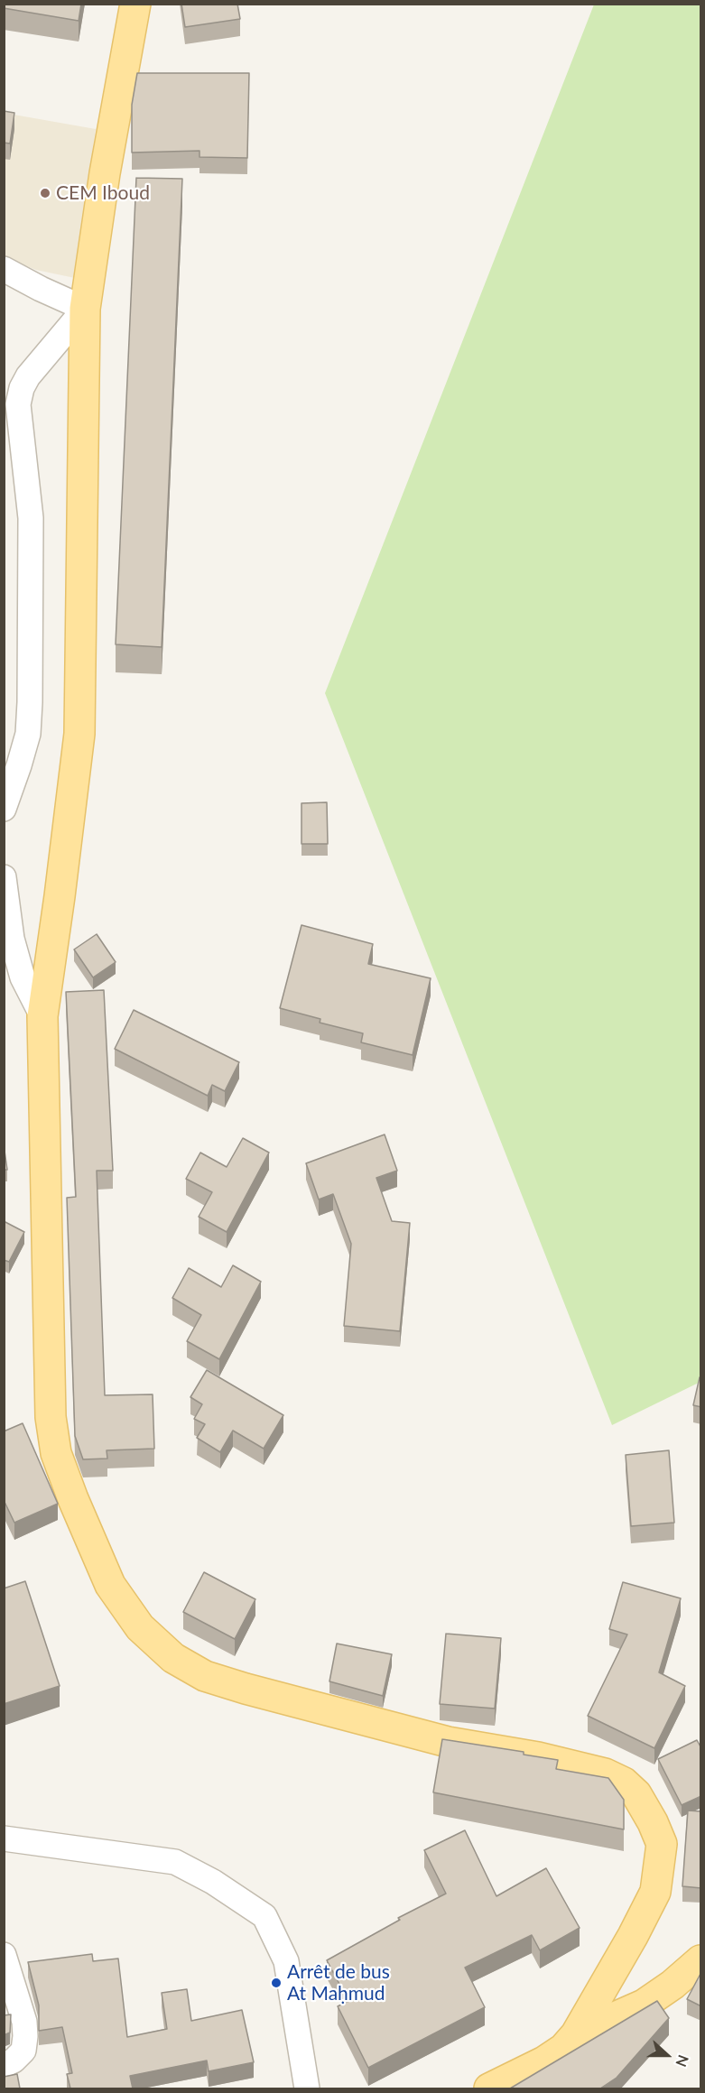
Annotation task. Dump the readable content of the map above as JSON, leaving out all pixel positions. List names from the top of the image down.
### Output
{
  "places": ["CEM Iboud", "Arrêt de bus At Maḥmud"],
  "north": "right"
}
